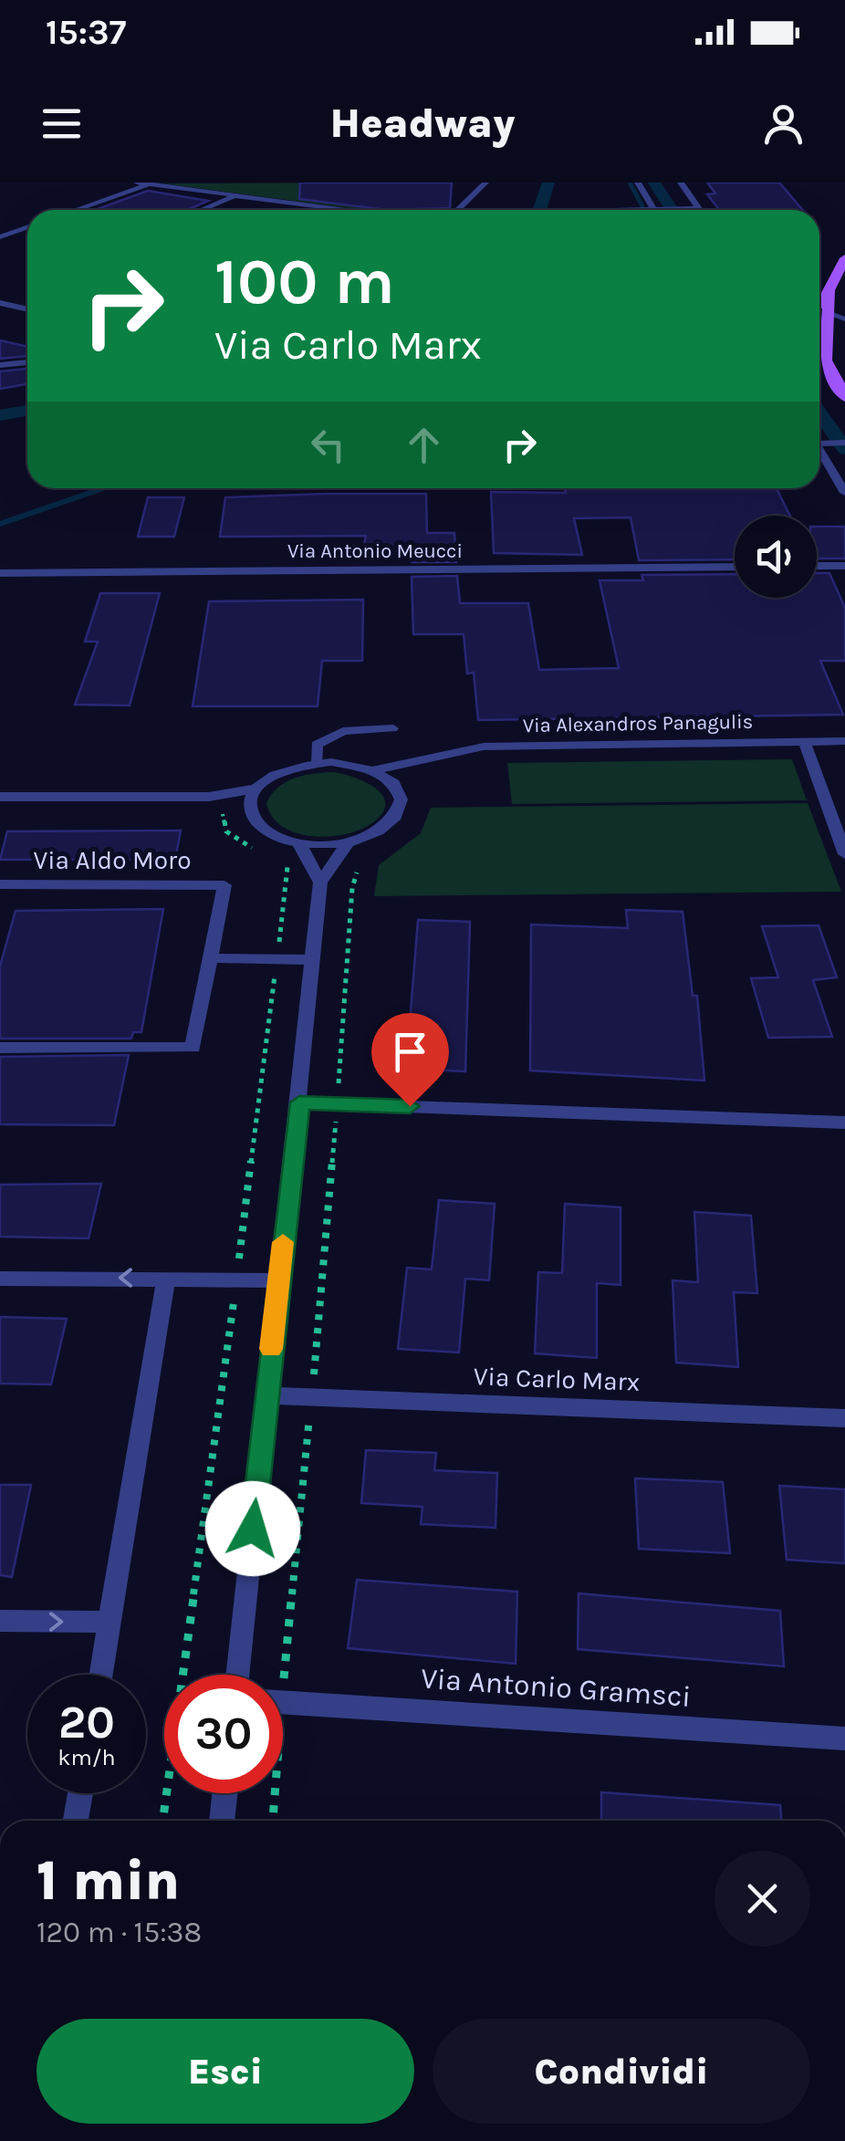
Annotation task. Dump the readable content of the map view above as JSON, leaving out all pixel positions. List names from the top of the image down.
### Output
{
  "streets": {
    "street": [
      "Via Antonio Meucci",
      "Via Alexandros Panagulis",
      "Via Aldo Moro",
      "Via Carlo Marx",
      "Via Antonio Gramsci"
    ]
  },
  "page": {
    "status": "15:37",
    "header": "Headway",
    "turn": ["100 m", "Via Carlo Marx"],
    "speed": "20 km/h",
    "limit": "30",
    "heading": ["1 min", "120 m · 15:38"],
    "buttons": ["Esci", "Condividi"]
  }
}
